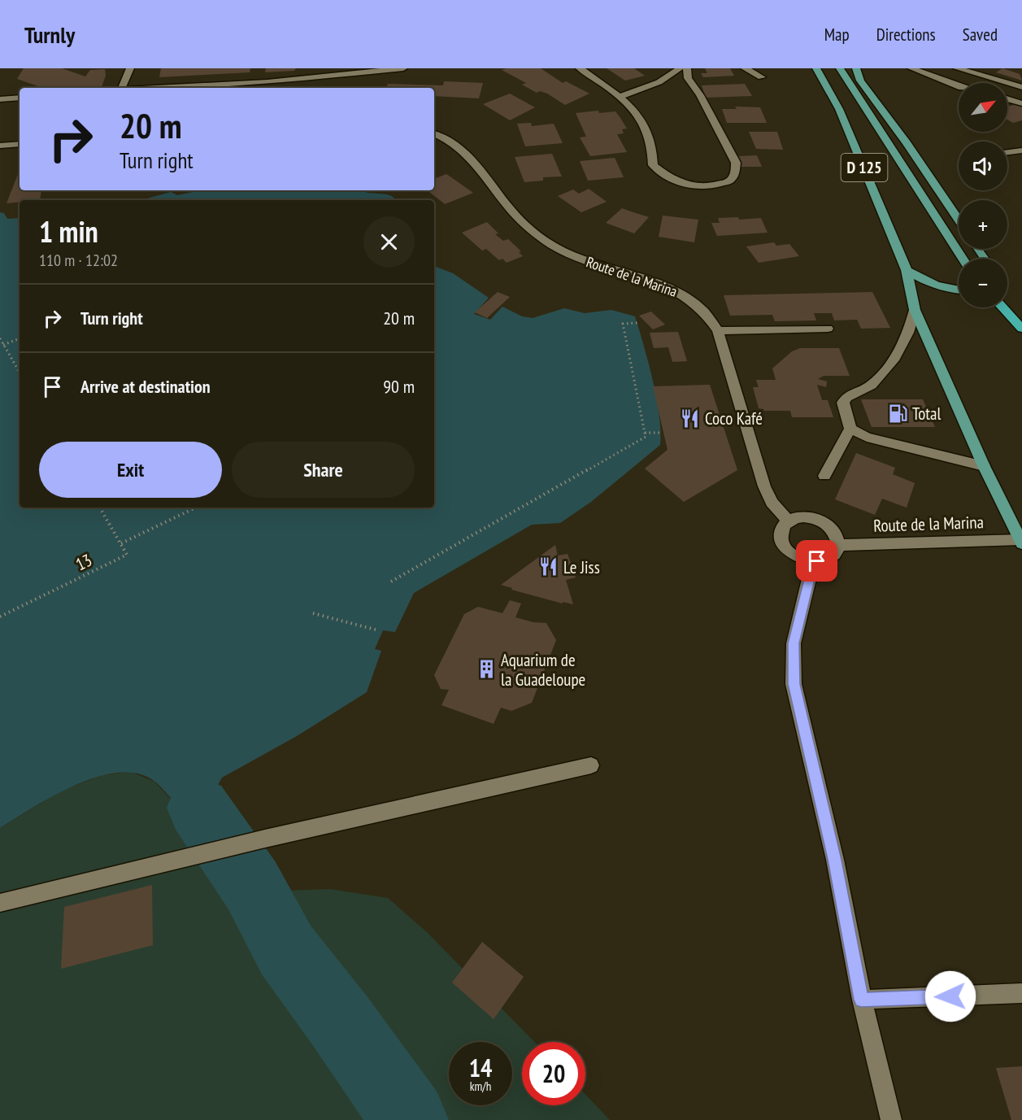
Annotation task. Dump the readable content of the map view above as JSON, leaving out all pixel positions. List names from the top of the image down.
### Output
{
  "streets": {
    "main road": ["D 125"],
    "street": ["Route de la Marina"],
    "path": ["13"]
  },
  "places": {
    "fuel station": ["Total"],
    "restaurant": ["Coco Kafé", "Le Jiss"],
    "building": ["Aquarium de la Guadeloupe"]
  },
  "north": "top right",
  "page": {
    "header": "Turnly",
    "nav": ["Map", "Directions", "Saved"],
    "map_buttons": ["+", "−"],
    "turn": ["20 m", "Turn right"],
    "heading": ["1 min", "110 m · 12:02"],
    "list": [
      {
        "name": "Turn right",
        "value": "20 m"
      },
      {
        "name": "Arrive at destination",
        "value": "90 m"
      }
    ],
    "buttons": ["Exit", "Share"],
    "speed": "14 km/h",
    "limit": "20"
  }
}
